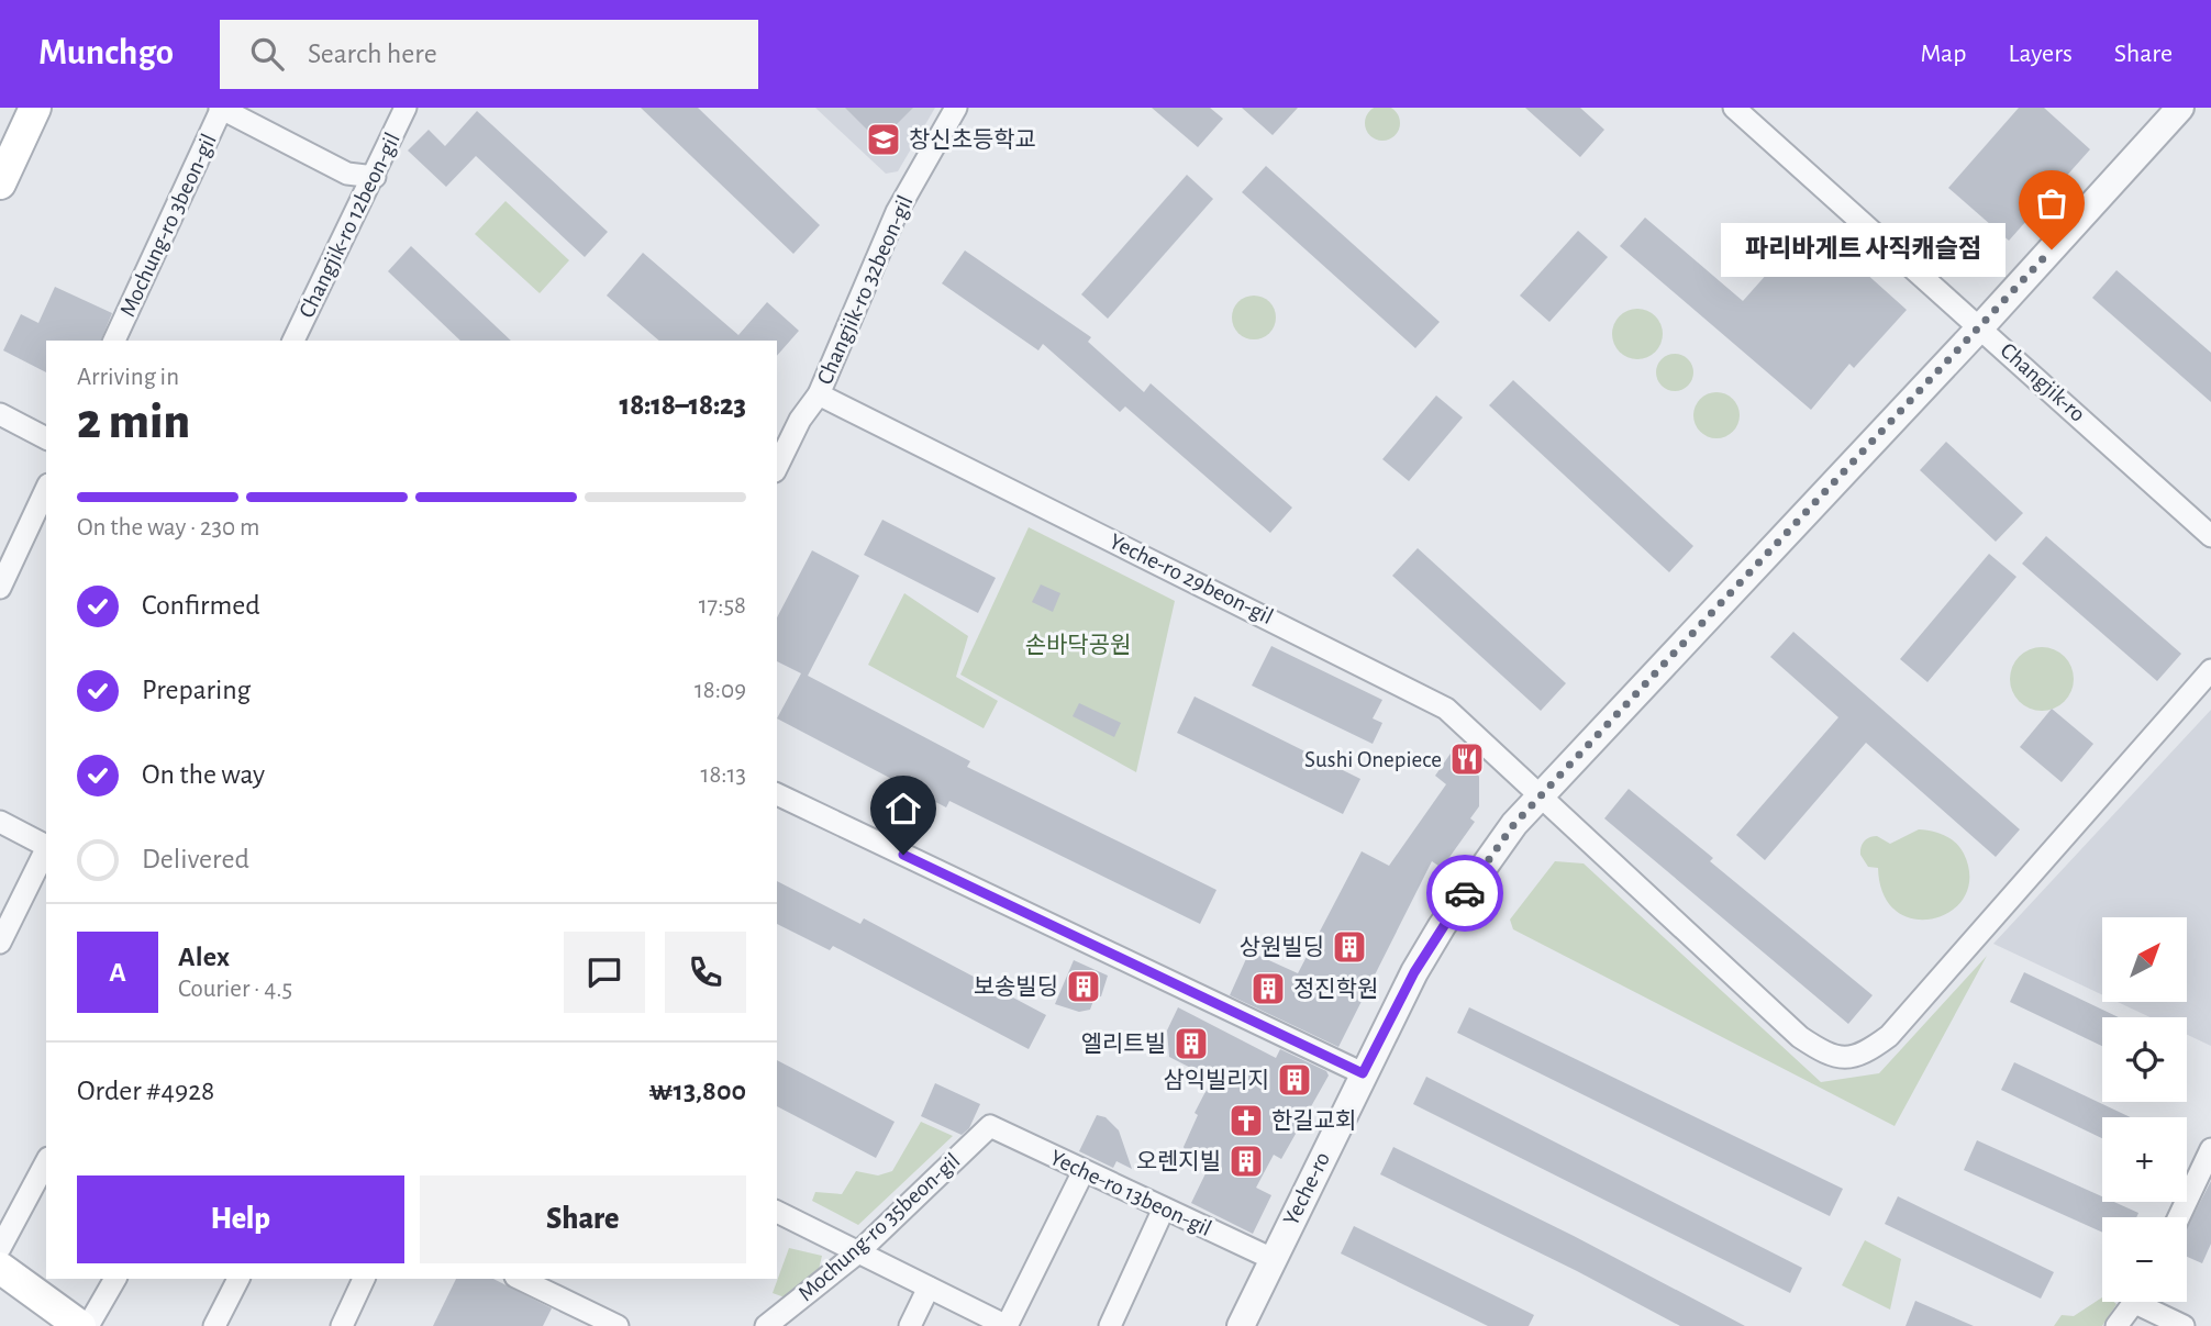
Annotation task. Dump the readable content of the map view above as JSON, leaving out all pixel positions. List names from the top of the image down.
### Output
{
  "streets": {
    "street": [
      "Mochung-ro 3beon-gil",
      "Changjik-ro 12beon-gil",
      "Changjik-ro 32beon-gil",
      "Changjik-ro",
      "Yeche-ro 29beon-gil",
      "Yeche-ro",
      "Yeche-ro 13beon-gil",
      "Mochung-ro 35beon-gil"
    ]
  },
  "crossings": [
    ["Changjik-ro 32beon-gil", "Yeche-ro 29beon-gil"],
    ["Changjik-ro", "Yeche-ro"],
    ["Yeche-ro 29beon-gil", "Yeche-ro"],
    ["Yeche-ro", "Yeche-ro 13beon-gil"],
    ["Yeche-ro 13beon-gil", "Mochung-ro 35beon-gil"]
  ],
  "parks": ["손바닥공원"],
  "places": {
    "school or university": ["창신초등학교"],
    "other": ["파리바게트 사직캐슬점"],
    "restaurant": ["Sushi Onepiece"],
    "building": [
      "상원빌딩",
      "보송빌딩",
      "정진학원",
      "엘리트빌",
      "삼익빌리지",
      "오렌지빌"
    ],
    "church": ["한길교회"]
  },
  "north": "top right",
  "page": {
    "header": "Munchgo",
    "search": "Search here",
    "nav": ["Map", "Layers", "Share"],
    "bubble": "파리바게트 사직캐슬점",
    "heading": ["2 min", "Arriving in", "18:18–18:23"],
    "panel": [
      "Alex",
      "Courier · 4.5",
      "Order #4928",
      "₩13,800"
    ],
    "bar": "On the way · 230 m",
    "list": [
      ["Confirmed", "17:58"],
      ["Preparing", "18:09"],
      ["On the way", "18:13"],
      "Delivered"
    ],
    "map_buttons": ["+", "−"],
    "round": "A",
    "buttons": ["Help", "Share"]
  }
}
